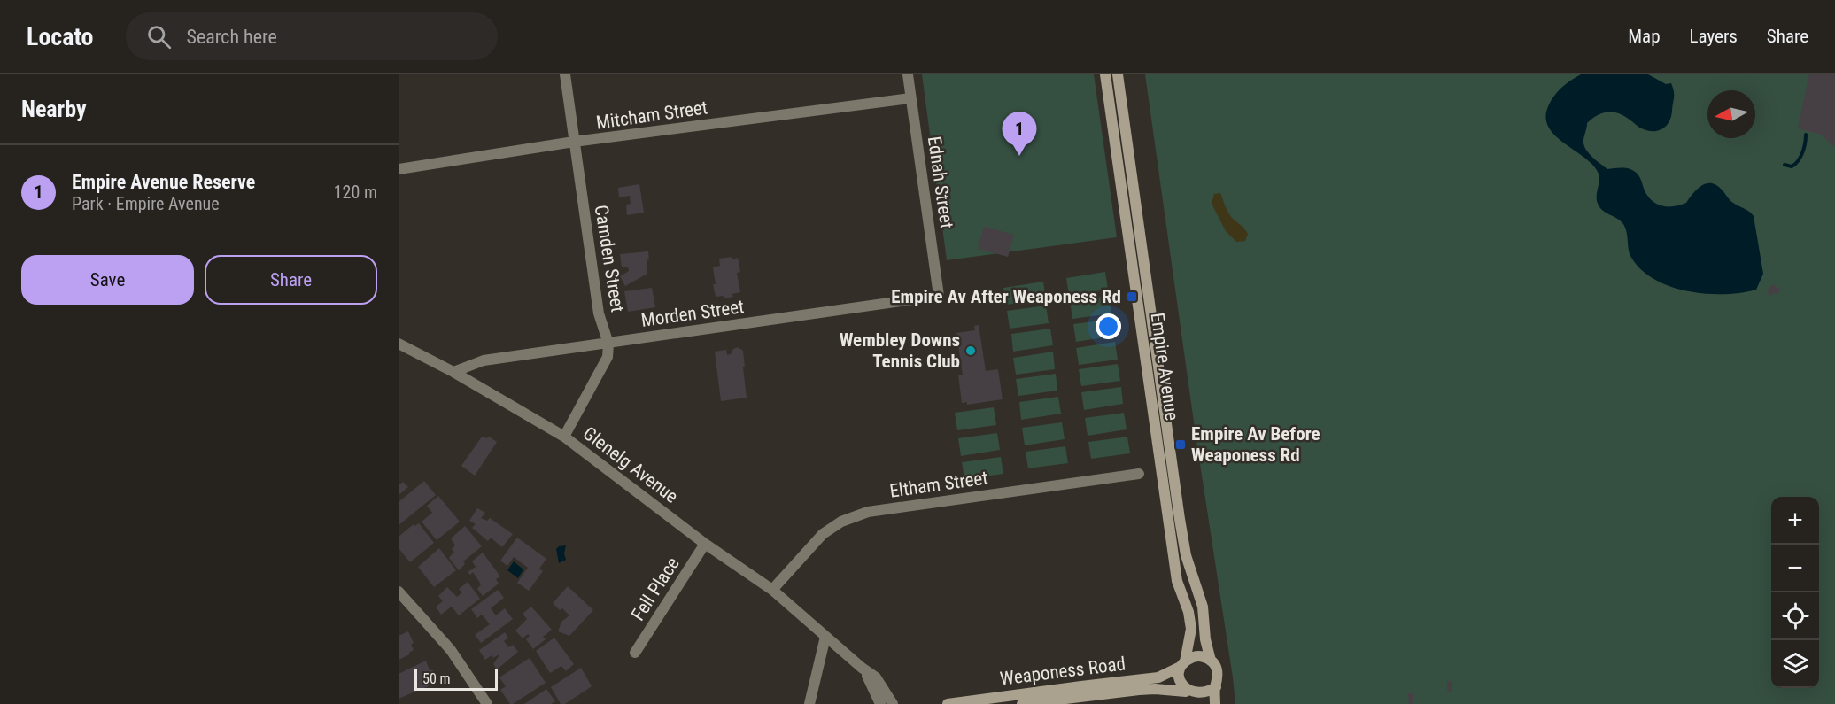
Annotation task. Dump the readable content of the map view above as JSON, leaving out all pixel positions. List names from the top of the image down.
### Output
{
  "streets": {
    "main road": ["Empire Avenue", "Weaponess Road"],
    "street": [
      "Mitcham Street",
      "Ednah Street",
      "Camden Street",
      "Morden Street",
      "Glenelg Avenue",
      "Eltham Street",
      "Fell Place"
    ]
  },
  "crossings": [
    ["Mitcham Street", "Ednah Street"],
    ["Mitcham Street", "Camden Street"],
    ["Ednah Street", "Morden Street"],
    ["Camden Street", "Morden Street"],
    ["Morden Street", "Glenelg Avenue"],
    ["Empire Avenue", "Weaponess Road"],
    ["Glenelg Avenue", "Eltham Street"],
    ["Glenelg Avenue", "Fell Place"]
  ],
  "places": {
    "transit": ["Empire Av After Weaponess Rd", "Empire Av Before Weaponess Rd"],
    "other": ["Wembley Downs Tennis Club"]
  },
  "scale_bar": "50 m",
  "north": "left",
  "page": {
    "header": "Locato",
    "search": "Search here",
    "nav": ["Map", "Layers", "Share"],
    "heading": "Nearby",
    "pins": "1",
    "list": [
      {
        "mark": "1",
        "name": "Empire Avenue Reserve",
        "note": "Park · Empire Avenue",
        "value": "120 m"
      }
    ],
    "buttons": ["Save", "Share"],
    "map_buttons": ["+", "−"],
    "scale": "50 m"
  }
}
